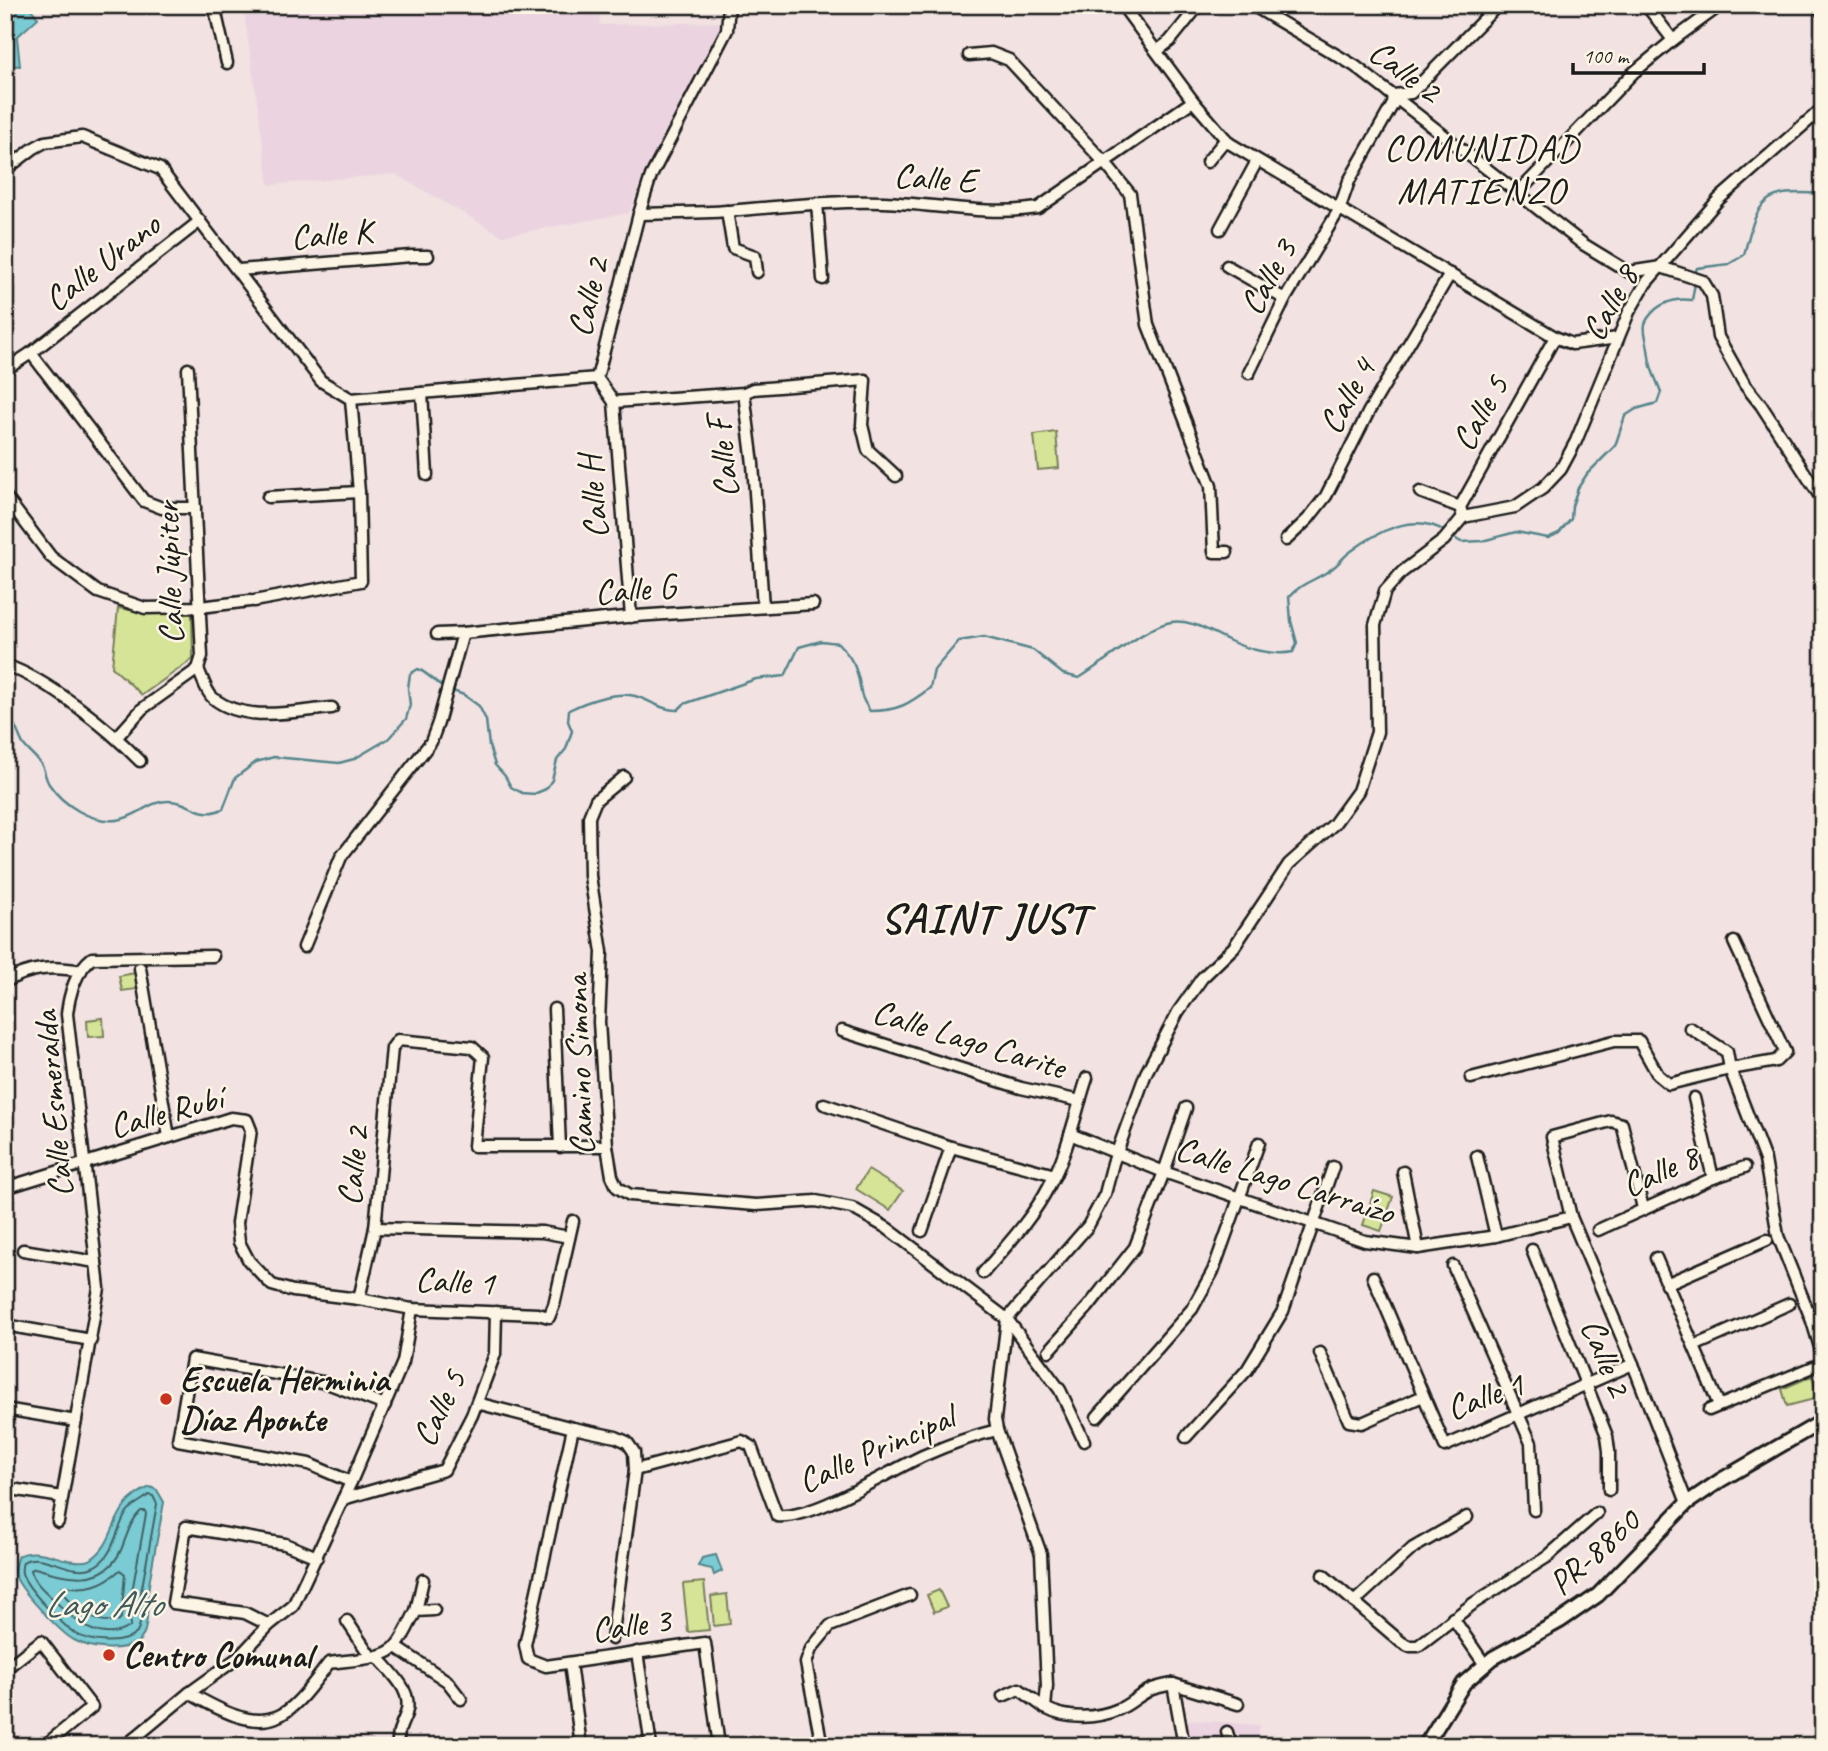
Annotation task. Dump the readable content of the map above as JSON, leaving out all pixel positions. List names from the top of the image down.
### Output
{
  "streets": {
    "street": [
      "Calle 2",
      "Calle E",
      "Calle K",
      "Calle Urano",
      "Calle 3",
      "Calle 8",
      "Calle 4",
      "Calle 5",
      "Calle F",
      "Calle H",
      "Calle Júpiter",
      "Calle G",
      "Calle Lago Carite",
      "Camino Simona",
      "Calle Esmeralda",
      "Calle Rubí",
      "Calle Lago Carraízo",
      "Calle 1",
      "Calle Principal",
      "PR-8860"
    ]
  },
  "crossings": [
    ["Calle 2", "Calle E"],
    ["Calle 2", "Calle 3"],
    ["Calle 2", "Calle 8"],
    ["Calle 2", "Calle H"],
    ["Calle 2", "Calle Rubí"],
    ["Calle 2", "Calle 1"],
    ["Calle 8", "Calle 5"],
    ["Calle 5", "Camino Simona"],
    ["Calle 5", "Calle Lago Carraízo"],
    ["Calle 5", "Calle 1"],
    ["Calle F", "Calle H"],
    ["Calle F", "Calle G"],
    ["Calle H", "Calle G"],
    ["Calle Esmeralda", "Calle Rubí"],
    ["Calle Rubí", "Calle 1"]
  ],
  "districts": ["COMUNIDAD MATIENZO", "SAINT JUST"],
  "water": ["Lago Alto"],
  "places": ["Escuela Herminia Díaz Aponte", "Centro Comunal"],
  "scale_bar": "100 m"
}
